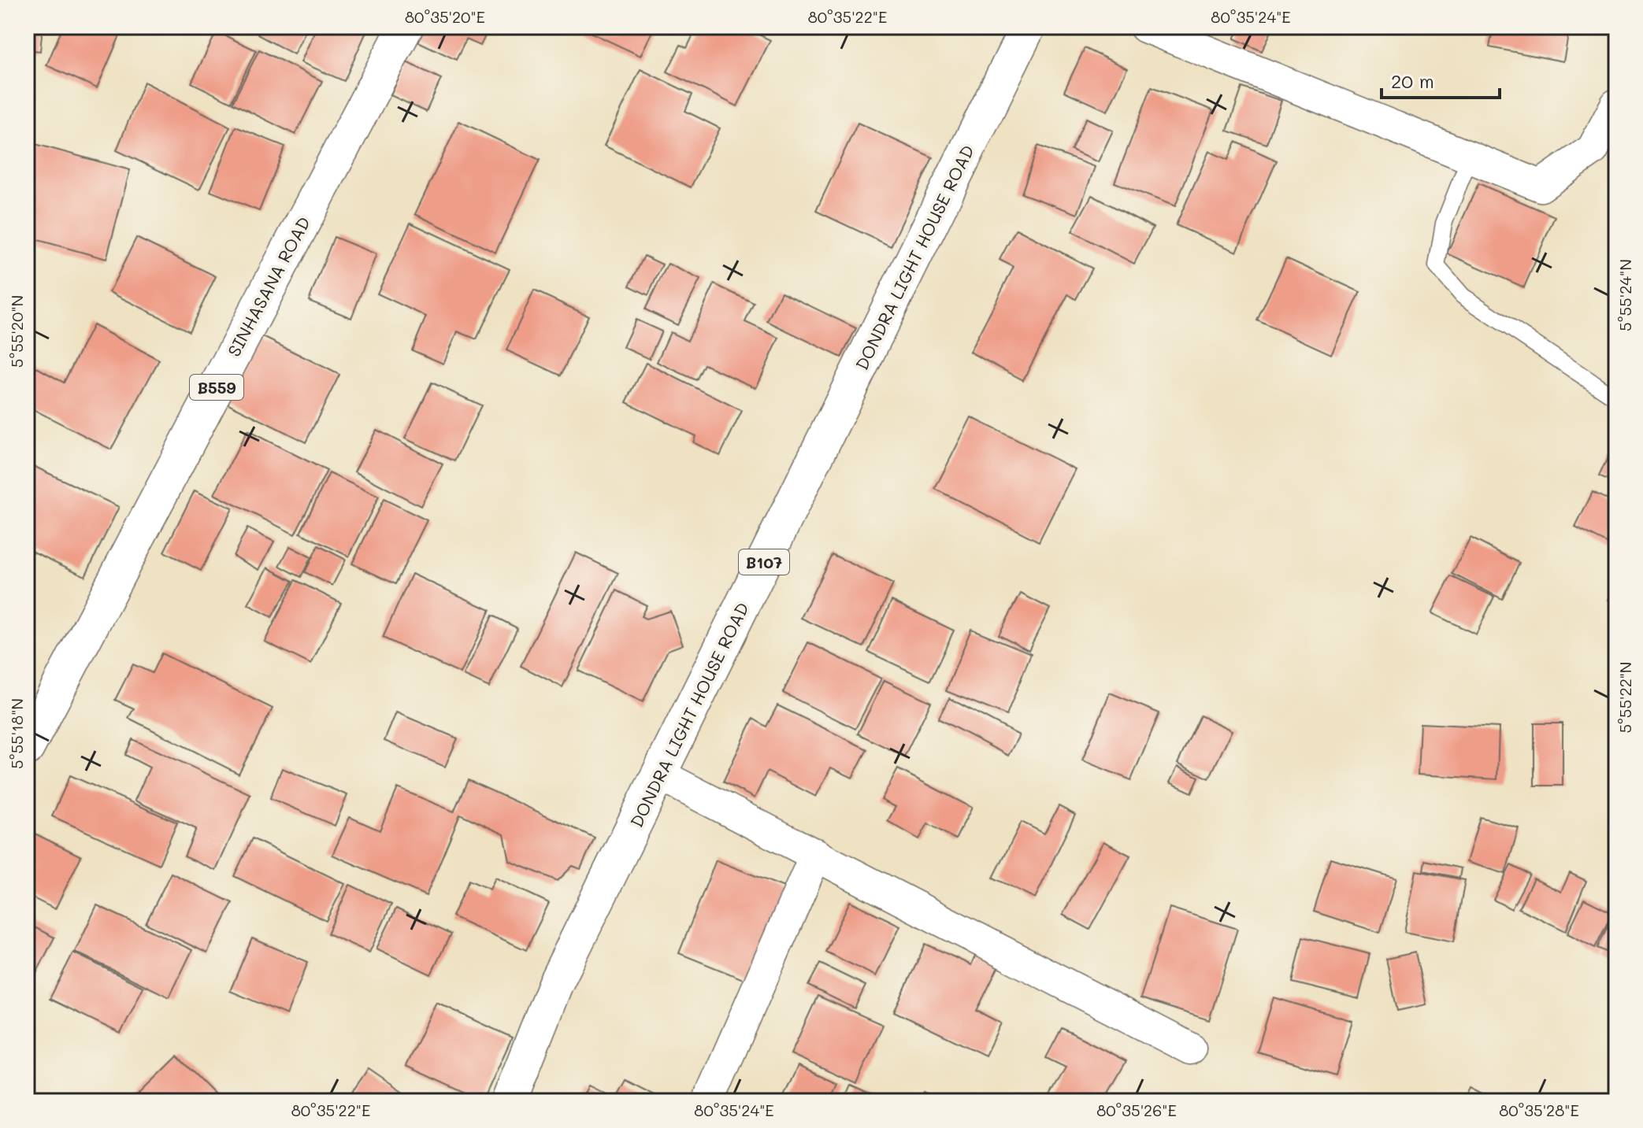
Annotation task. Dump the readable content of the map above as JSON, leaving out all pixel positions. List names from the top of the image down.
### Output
{
  "streets": {
    "main road": [
      "DONDRA LIGHT HOUSE ROAD",
      "SINHASANA ROAD",
      "B559",
      "B107"
    ]
  },
  "scale_bar": "20 m",
  "coordinates": [
    "80°35'20\"E",
    "80°35'22\"E",
    "80°35'24\"E",
    "5°55'24\"N",
    "5°55'20\"N",
    "5°55'22\"N",
    "5°55'18\"N",
    "80°35'26\"E",
    "80°35'28\"E"
  ]
}
